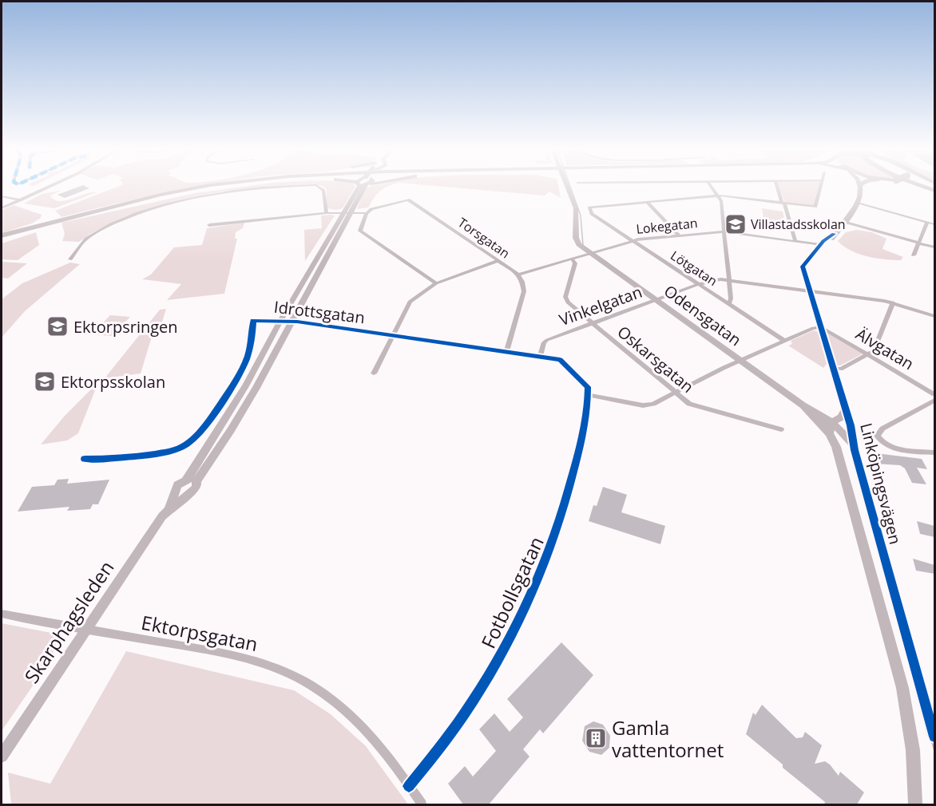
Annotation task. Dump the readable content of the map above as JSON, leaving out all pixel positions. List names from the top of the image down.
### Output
{
  "streets": {
    "street": [
      "Lokegatan",
      "Torsgatan",
      "Lötgatan",
      "Vinkelgatan",
      "Idrottsgatan",
      "Odensgatan",
      "Älvgatan",
      "Oskarsgatan",
      "Linköpingsvägen",
      "Fotbollsgatan",
      "Skarphagsleden",
      "Ektorpsgatan"
    ]
  },
  "crossings": [
    ["Lokegatan", "Torsgatan"],
    ["Lokegatan", "Lötgatan"],
    ["Lokegatan", "Odensgatan"],
    ["Lokegatan", "Oskarsgatan"],
    ["Lokegatan", "Linköpingsvägen"],
    ["Torsgatan", "Idrottsgatan"],
    ["Lötgatan", "Vinkelgatan"],
    ["Vinkelgatan", "Idrottsgatan"],
    ["Vinkelgatan", "Odensgatan"],
    ["Vinkelgatan", "Oskarsgatan"],
    ["Vinkelgatan", "Linköpingsvägen"],
    ["Idrottsgatan", "Fotbollsgatan"],
    ["Odensgatan", "Linköpingsvägen"],
    ["Älvgatan", "Linköpingsvägen"],
    ["Fotbollsgatan", "Ektorpsgatan"],
    ["Skarphagsleden", "Ektorpsgatan"]
  ],
  "places": {
    "school or university": ["Villastadsskolan", "Ektorpsringen", "Ektorpsskolan"],
    "building": ["Gamla vattentornet"]
  }
}
